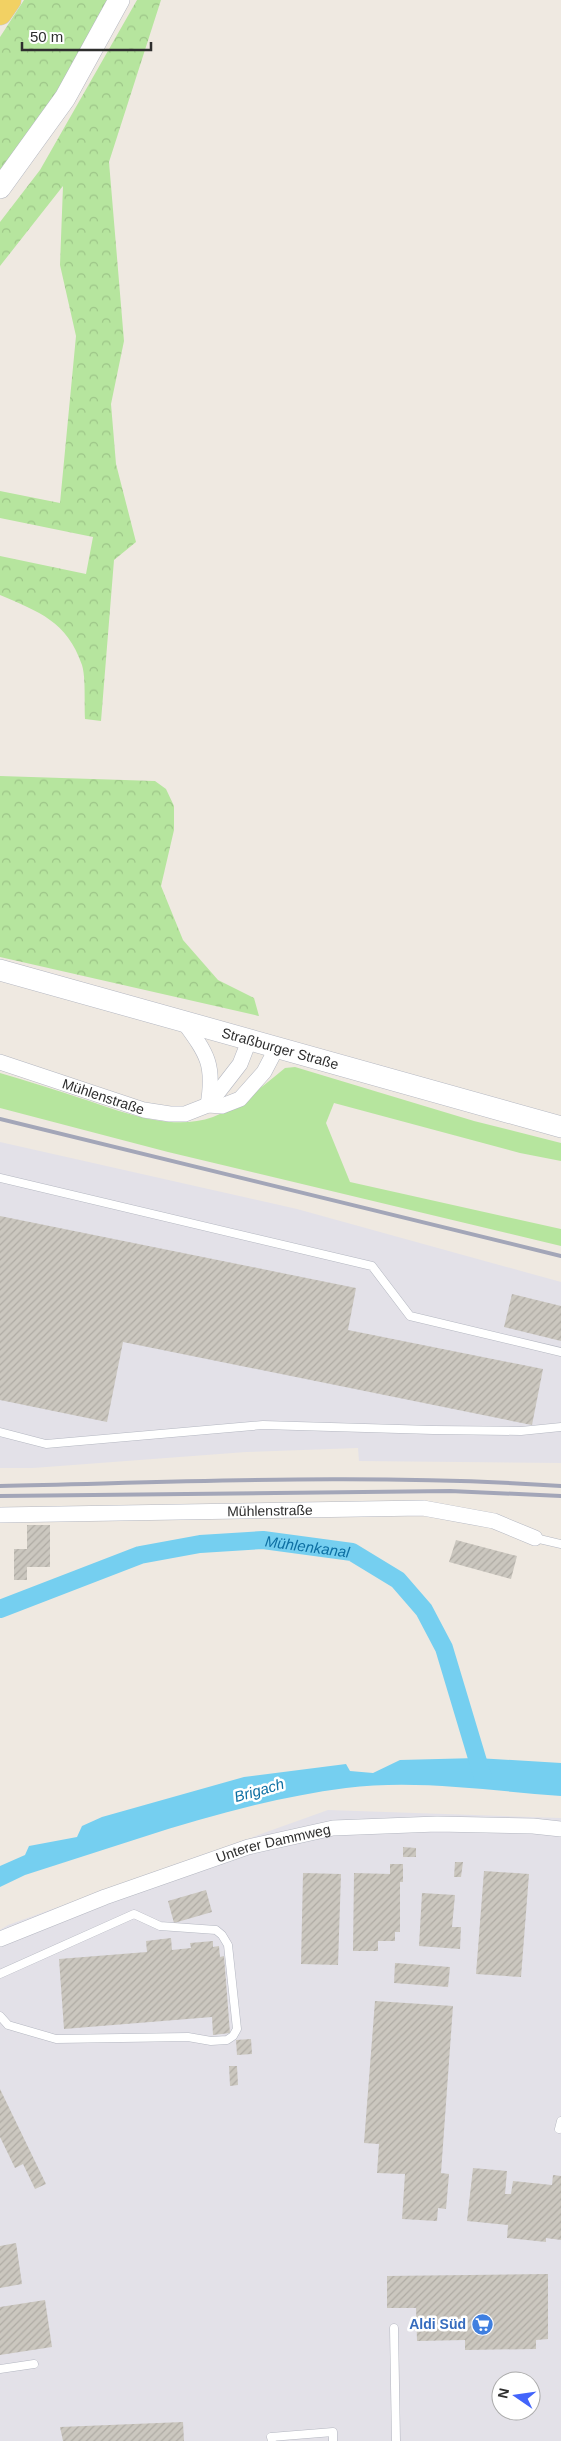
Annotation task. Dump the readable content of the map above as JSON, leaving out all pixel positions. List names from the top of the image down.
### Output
{
  "streets": {
    "main road": ["Straßburger Straße"],
    "street": ["Mühlenstraße", "Unterer Dammweg"]
  },
  "crossings": [
    ["Straßburger Straße", "Mühlenstraße"]
  ],
  "water": ["Mühlenkanal", "Brigach"],
  "places": {
    "supermarket": ["Aldi Süd"]
  },
  "scale_bar": "50 m",
  "north": "left"
}
